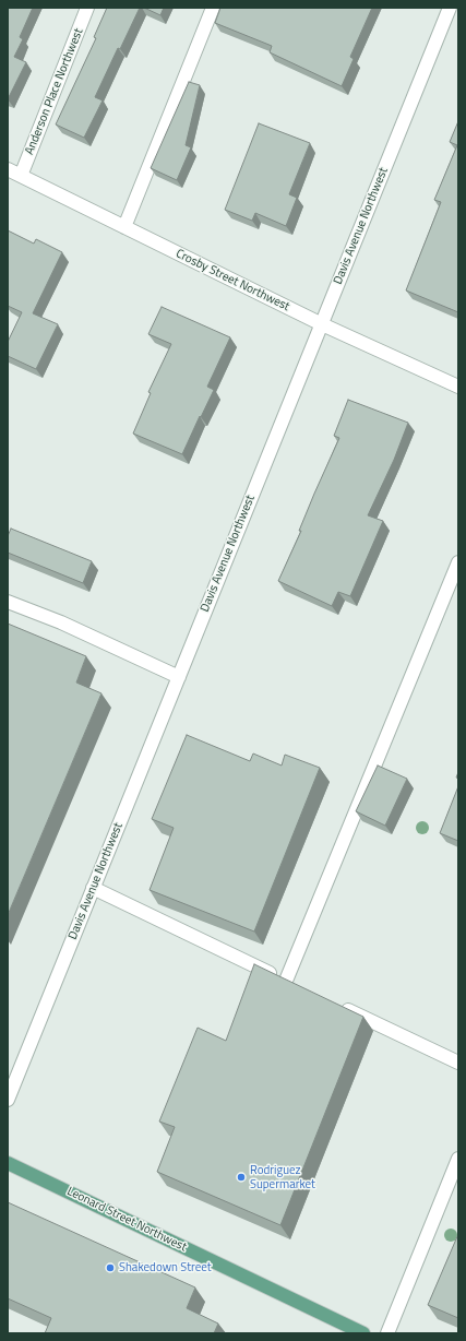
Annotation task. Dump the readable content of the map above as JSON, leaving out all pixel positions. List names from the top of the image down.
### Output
{
  "streets": {
    "main road": ["Leonard Street Northwest"],
    "street": ["Anderson Place Northwest", "Davis Avenue Northwest", "Crosby Street Northwest"]
  },
  "crossings": [
    ["Anderson Place Northwest", "Crosby Street Northwest"],
    ["Davis Avenue Northwest", "Crosby Street Northwest"]
  ],
  "places": ["Rodriguez Supermarket", "Shakedown Street"]
}
